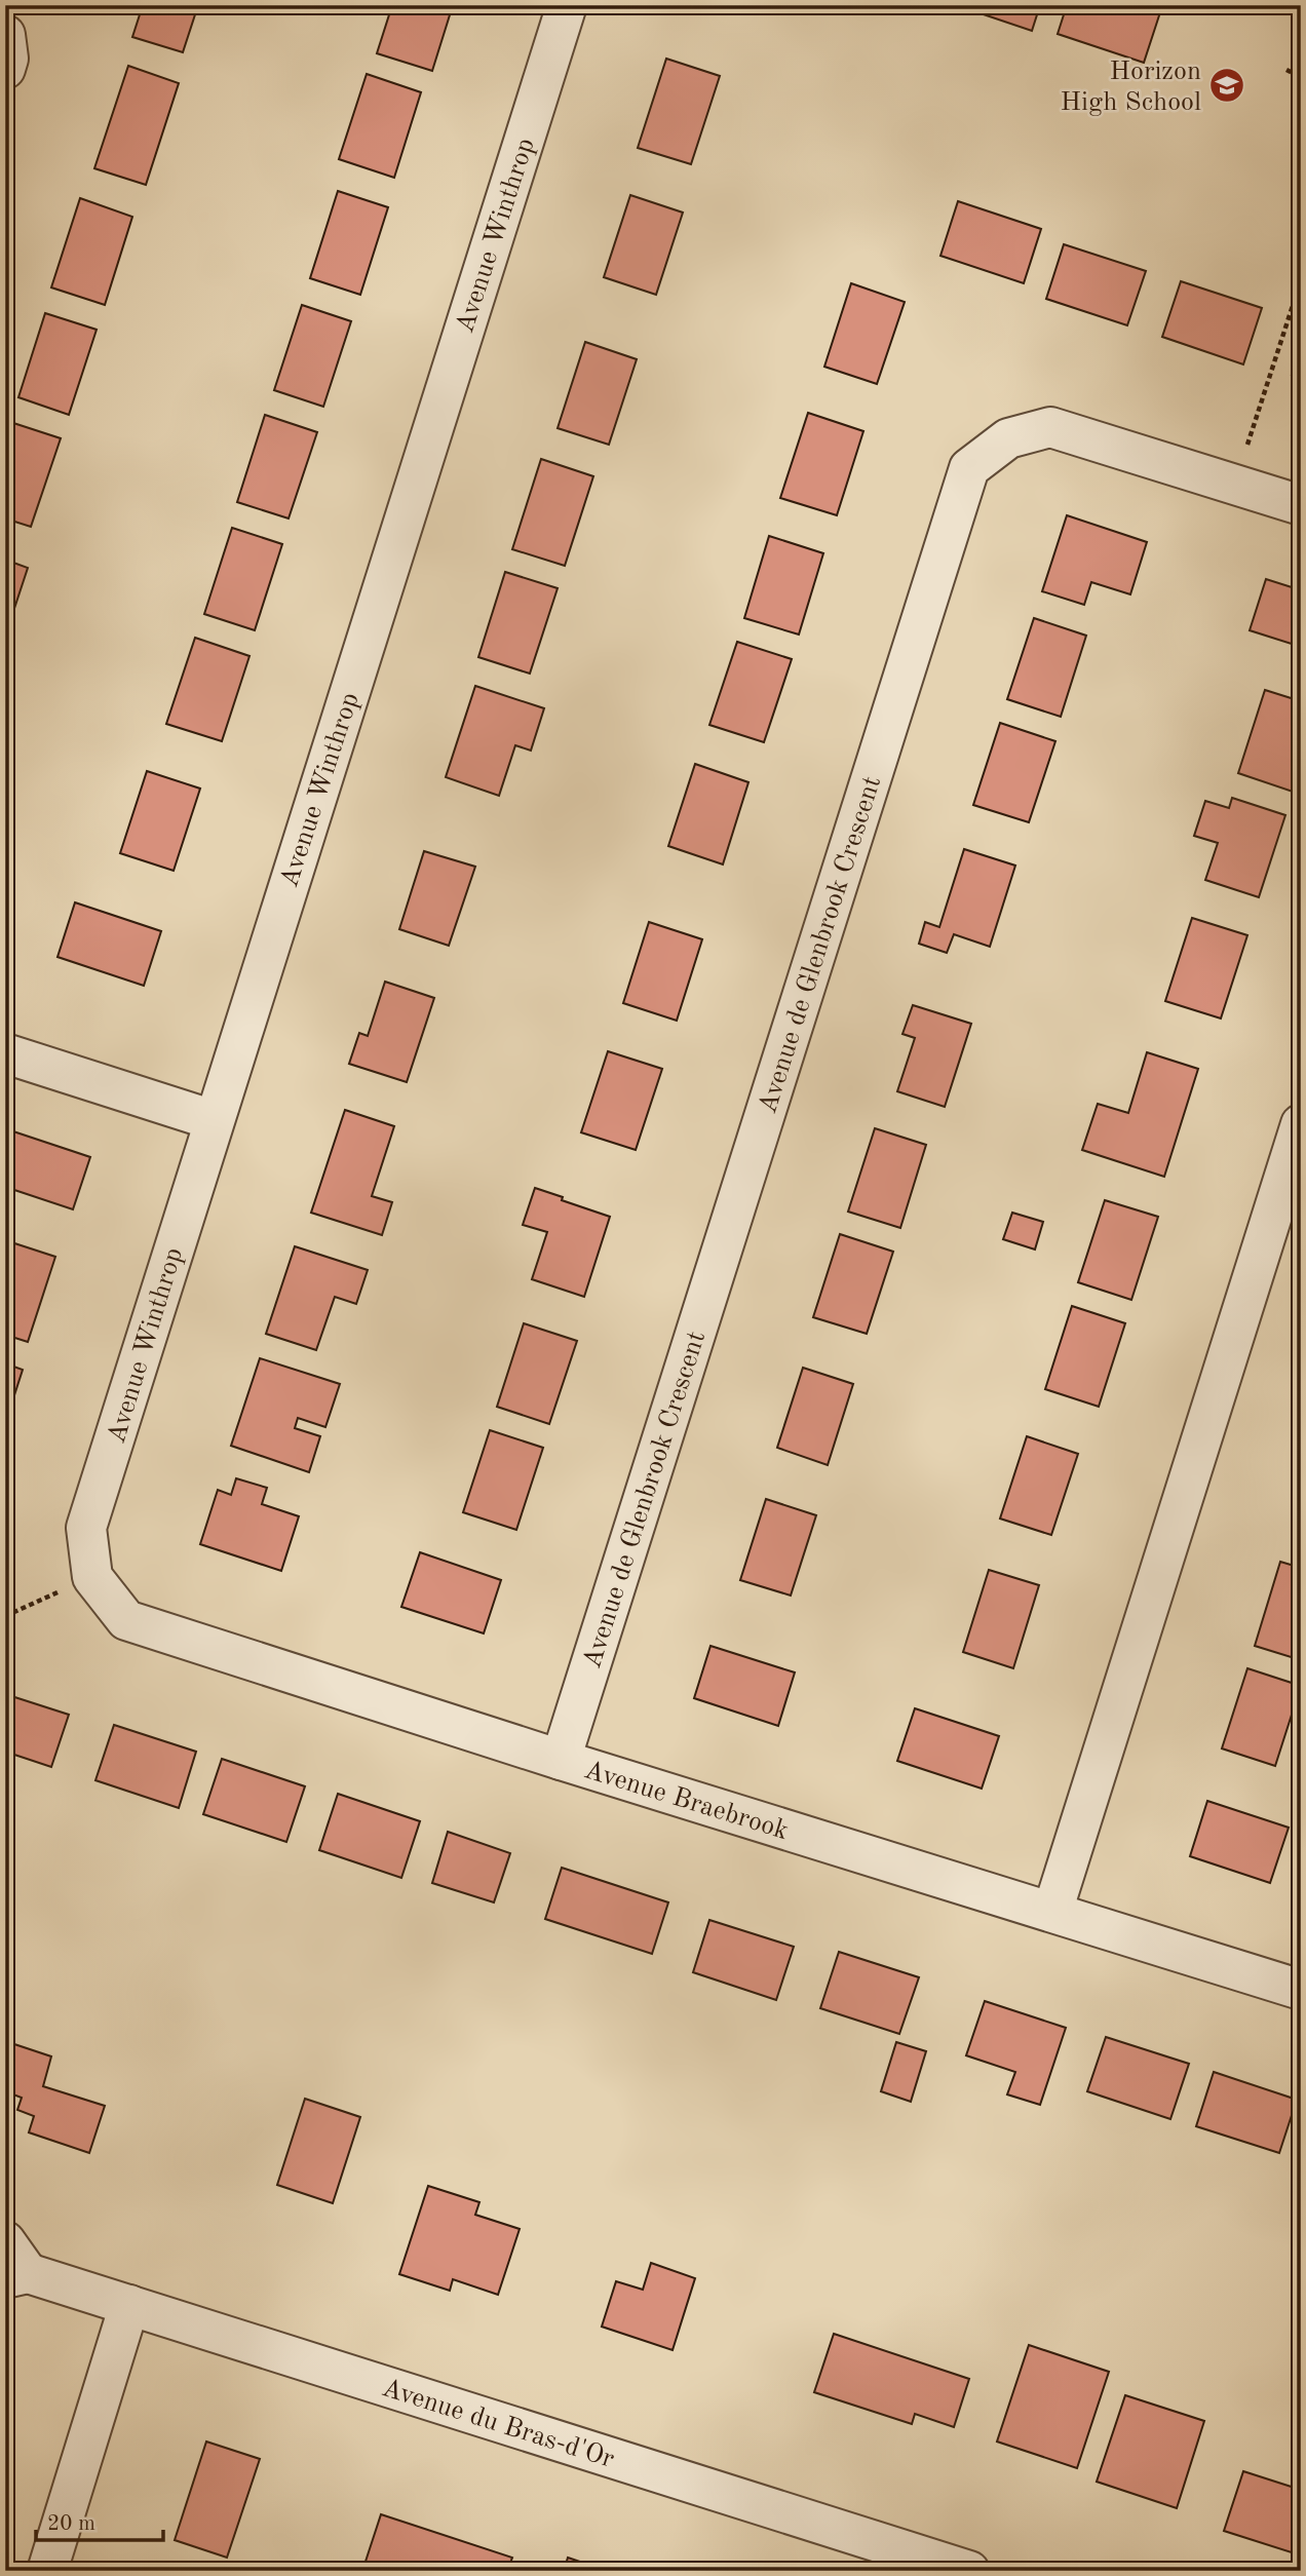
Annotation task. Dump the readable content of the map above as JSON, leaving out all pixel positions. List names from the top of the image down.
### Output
{
  "streets": {
    "street": [
      "Avenue Winthrop",
      "Avenue de Glenbrook Crescent",
      "Avenue Braebrook",
      "Avenue du Bras-d'Or"
    ]
  },
  "crossings": [
    ["Avenue Winthrop", "Avenue Braebrook"],
    ["Avenue de Glenbrook Crescent", "Avenue Braebrook"]
  ],
  "places": {
    "school or university": ["Horizon High School"]
  },
  "scale_bar": "20 m"
}
